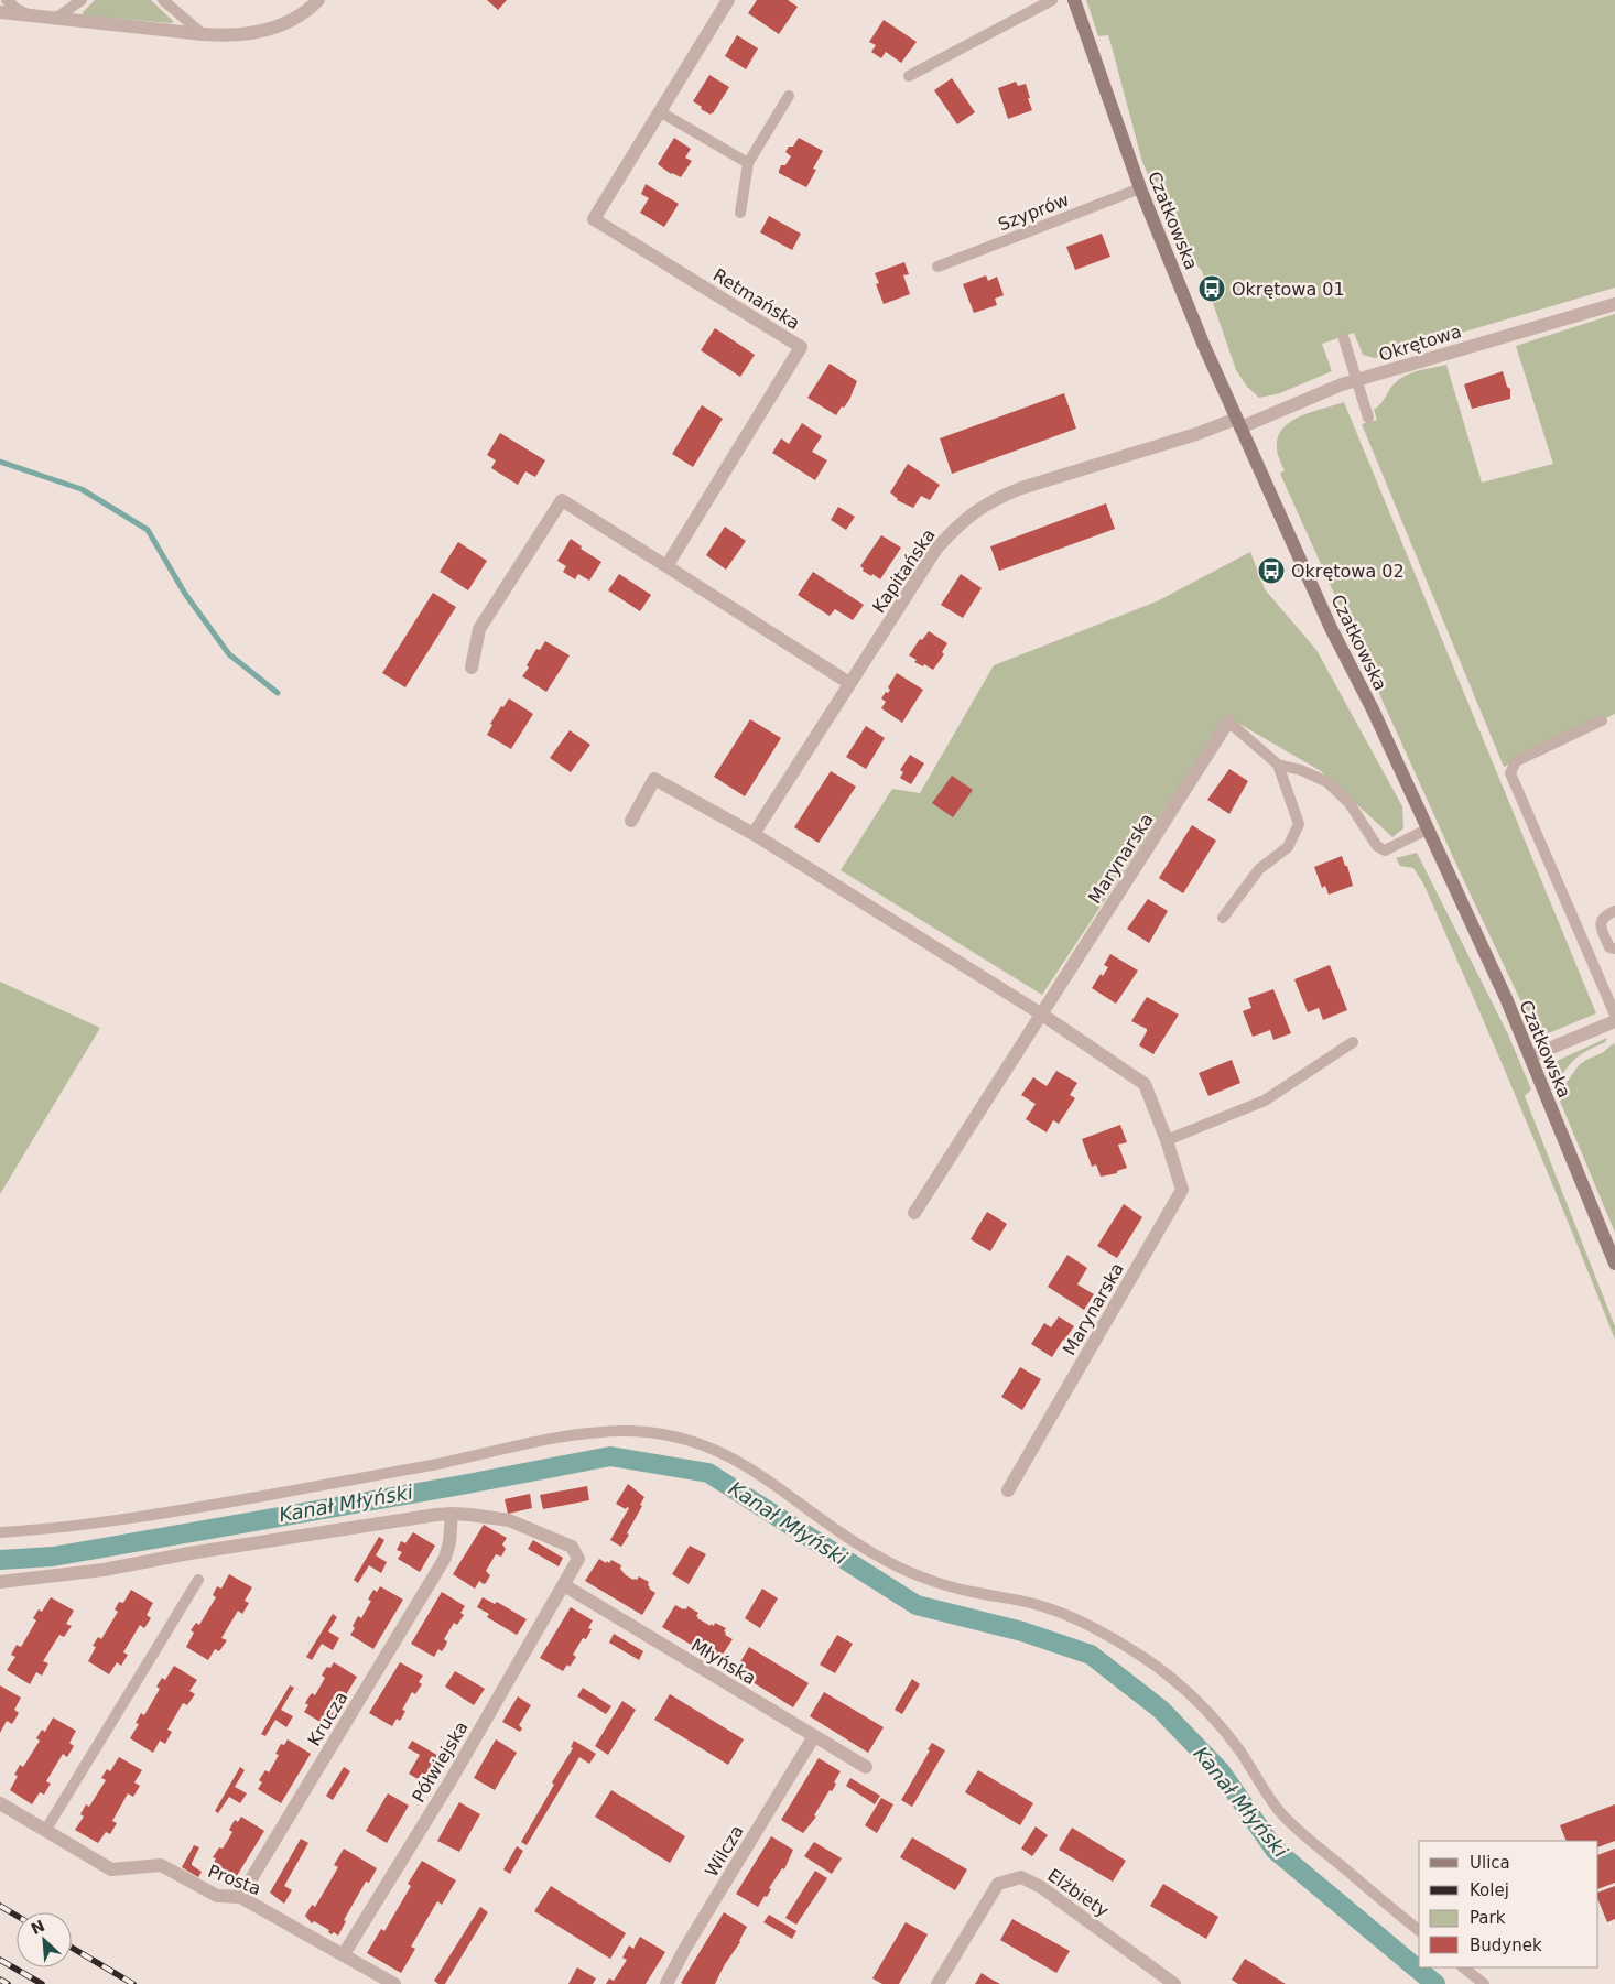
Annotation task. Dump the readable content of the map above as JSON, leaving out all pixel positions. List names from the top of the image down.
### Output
{
  "streets": {
    "street": [
      "Czatkowska",
      "Retmańska",
      "Okrętowa",
      "Kapitańska",
      "Marynarska",
      "Młyńska",
      "Krucza",
      "Półwiejska",
      "Wilcza",
      "Prosta",
      "Elżbiety"
    ],
    "lane": ["Szyprów"]
  },
  "crossings": [
    ["Szyprów", "Czatkowska"],
    ["Czatkowska", "Okrętowa"],
    ["Czatkowska", "Kapitańska"],
    ["Okrętowa", "Kapitańska"],
    ["Młyńska", "Półwiejska"],
    ["Młyńska", "Wilcza"],
    ["Krucza", "Półwiejska"],
    ["Krucza", "Prosta"],
    ["Półwiejska", "Prosta"]
  ],
  "water": ["Kanał Młyński"],
  "places": {
    "bus stop": ["Okrętowa 01", "Okrętowa 02"]
  },
  "legend": [
    "Ulica",
    "Kolej",
    "Park",
    "Budynek"
  ],
  "north": "top left"
}
